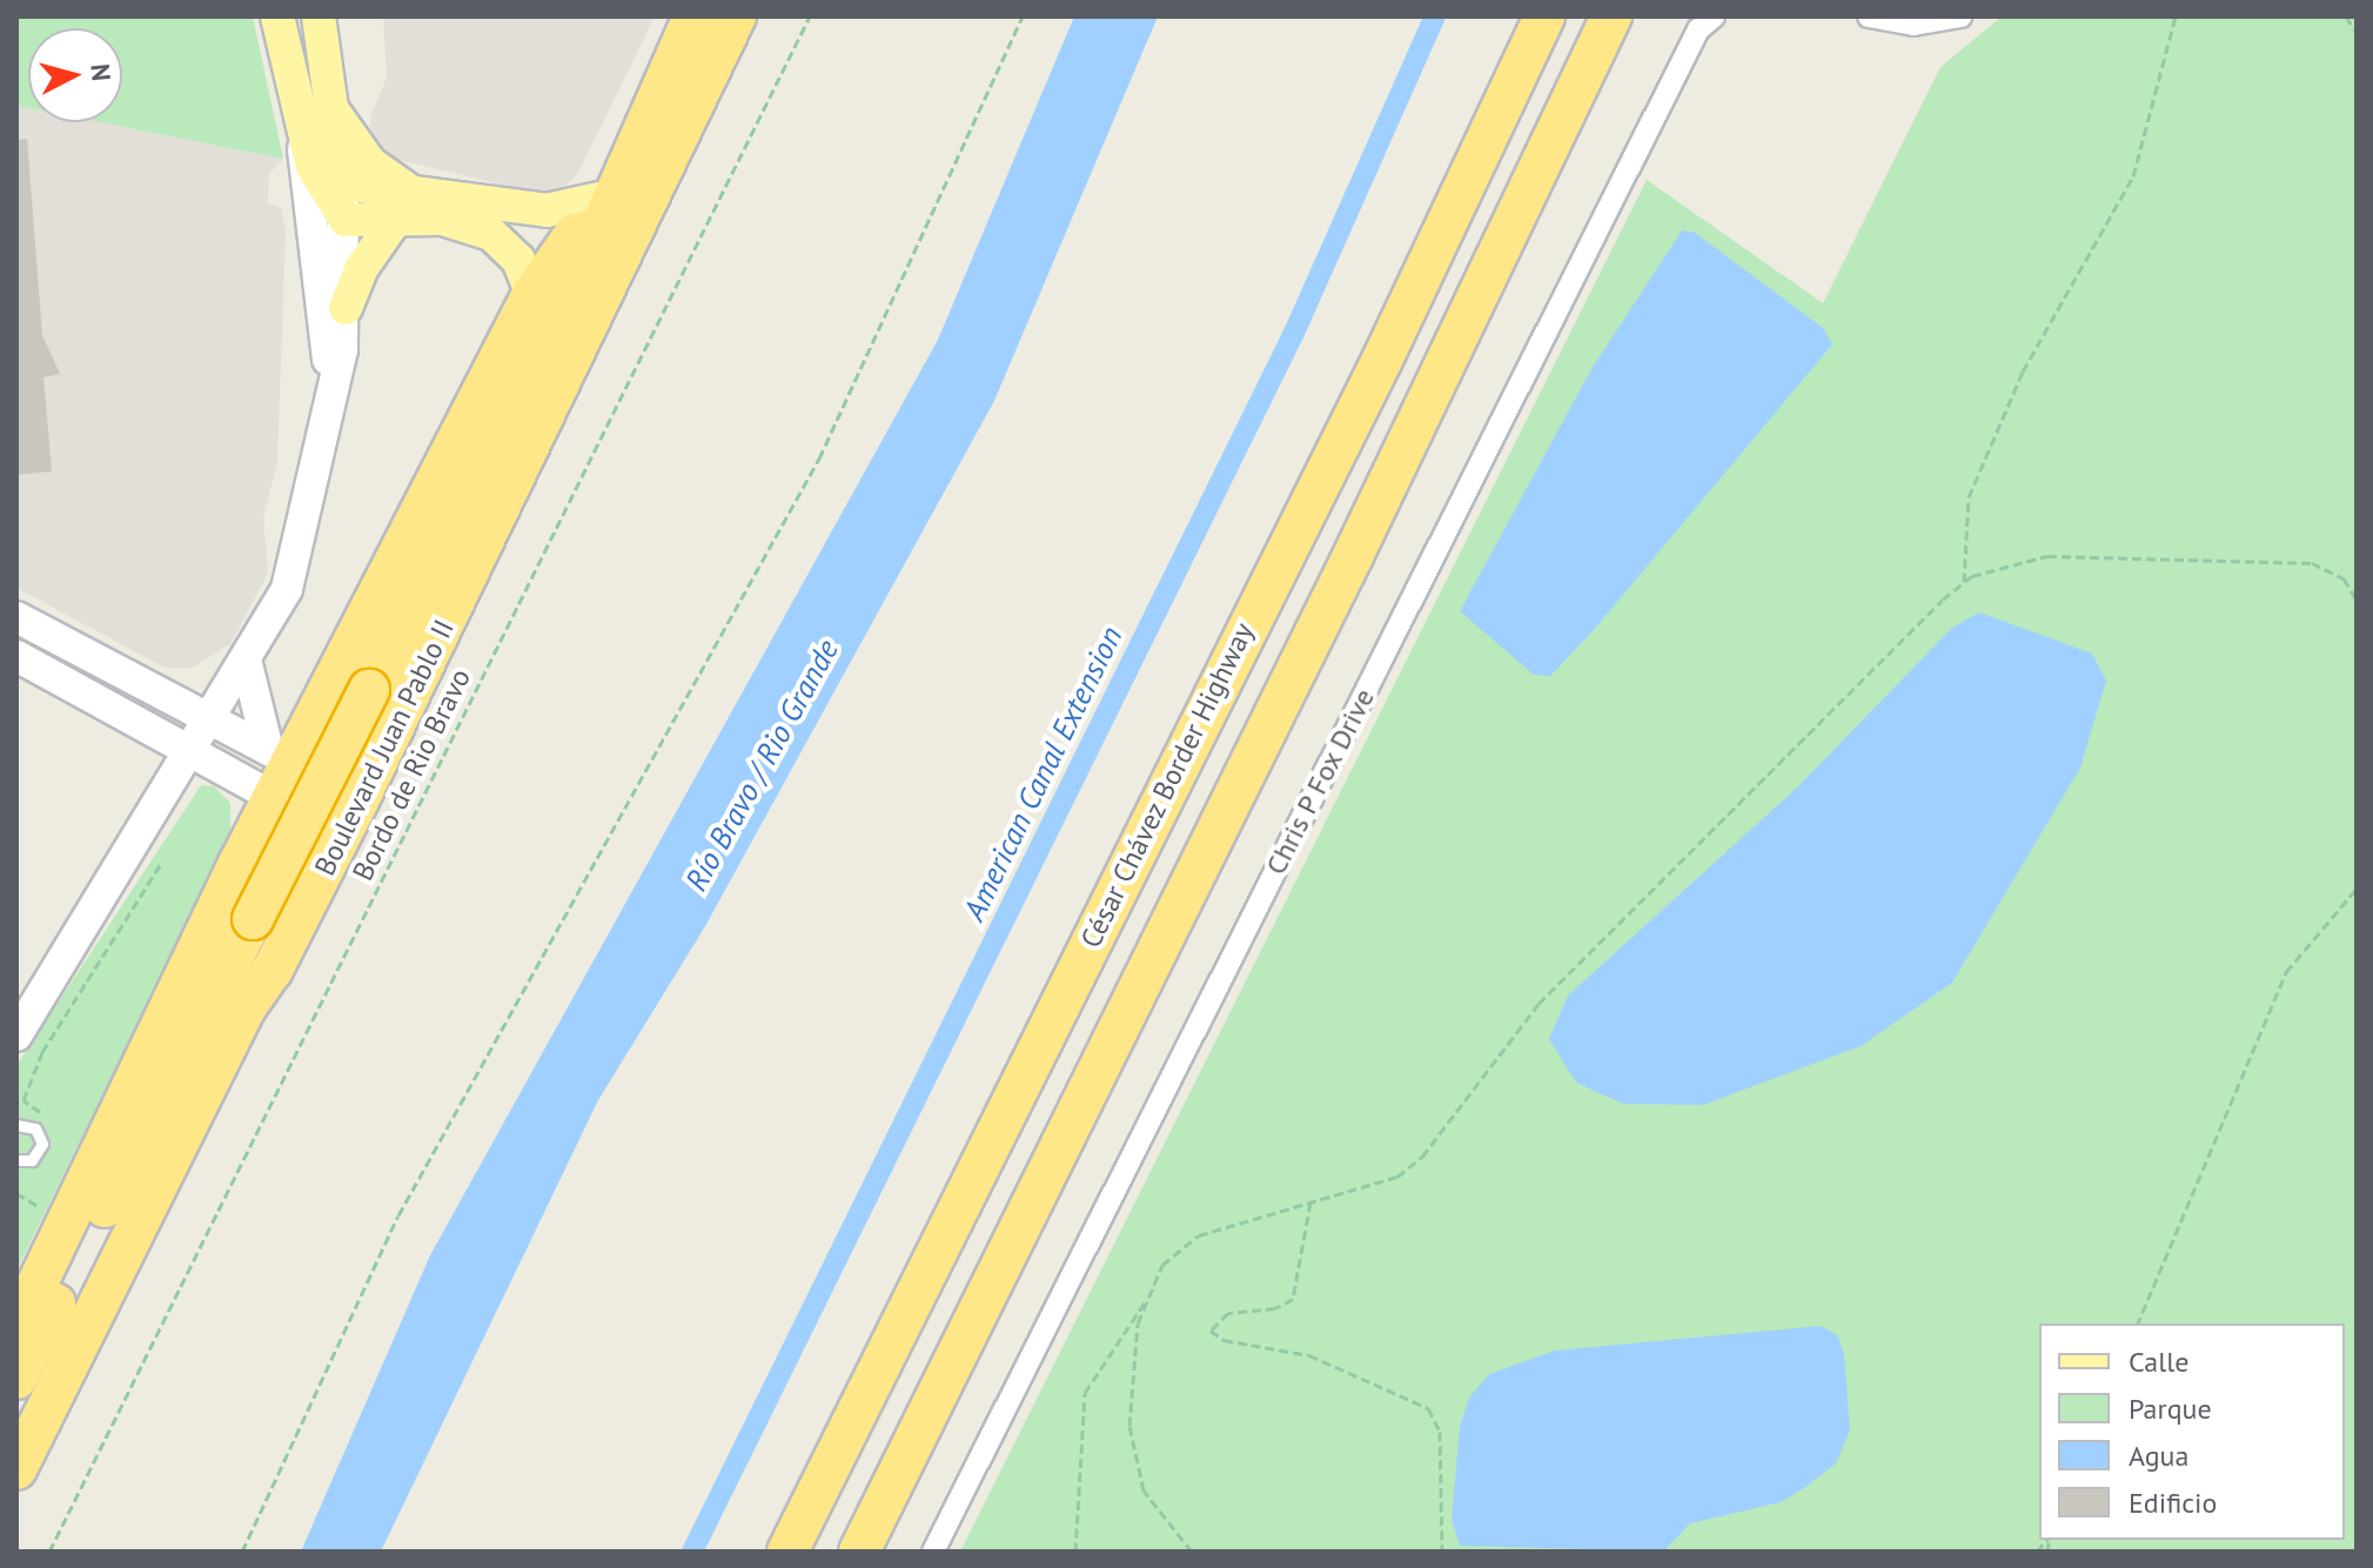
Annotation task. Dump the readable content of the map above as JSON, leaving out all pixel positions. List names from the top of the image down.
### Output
{
  "streets": {
    "highway": ["Boulevard Juan Pablo II", "César Chávez Border Highway"],
    "street": ["Chris P Fox Drive"],
    "path": ["Bordo de Rio Bravo"]
  },
  "water": ["Río Bravo / Rio Grande", "American Canal Extension"],
  "legend": [
    "Calle",
    "Parque",
    "Agua",
    "Edificio"
  ],
  "north": "right"
}
